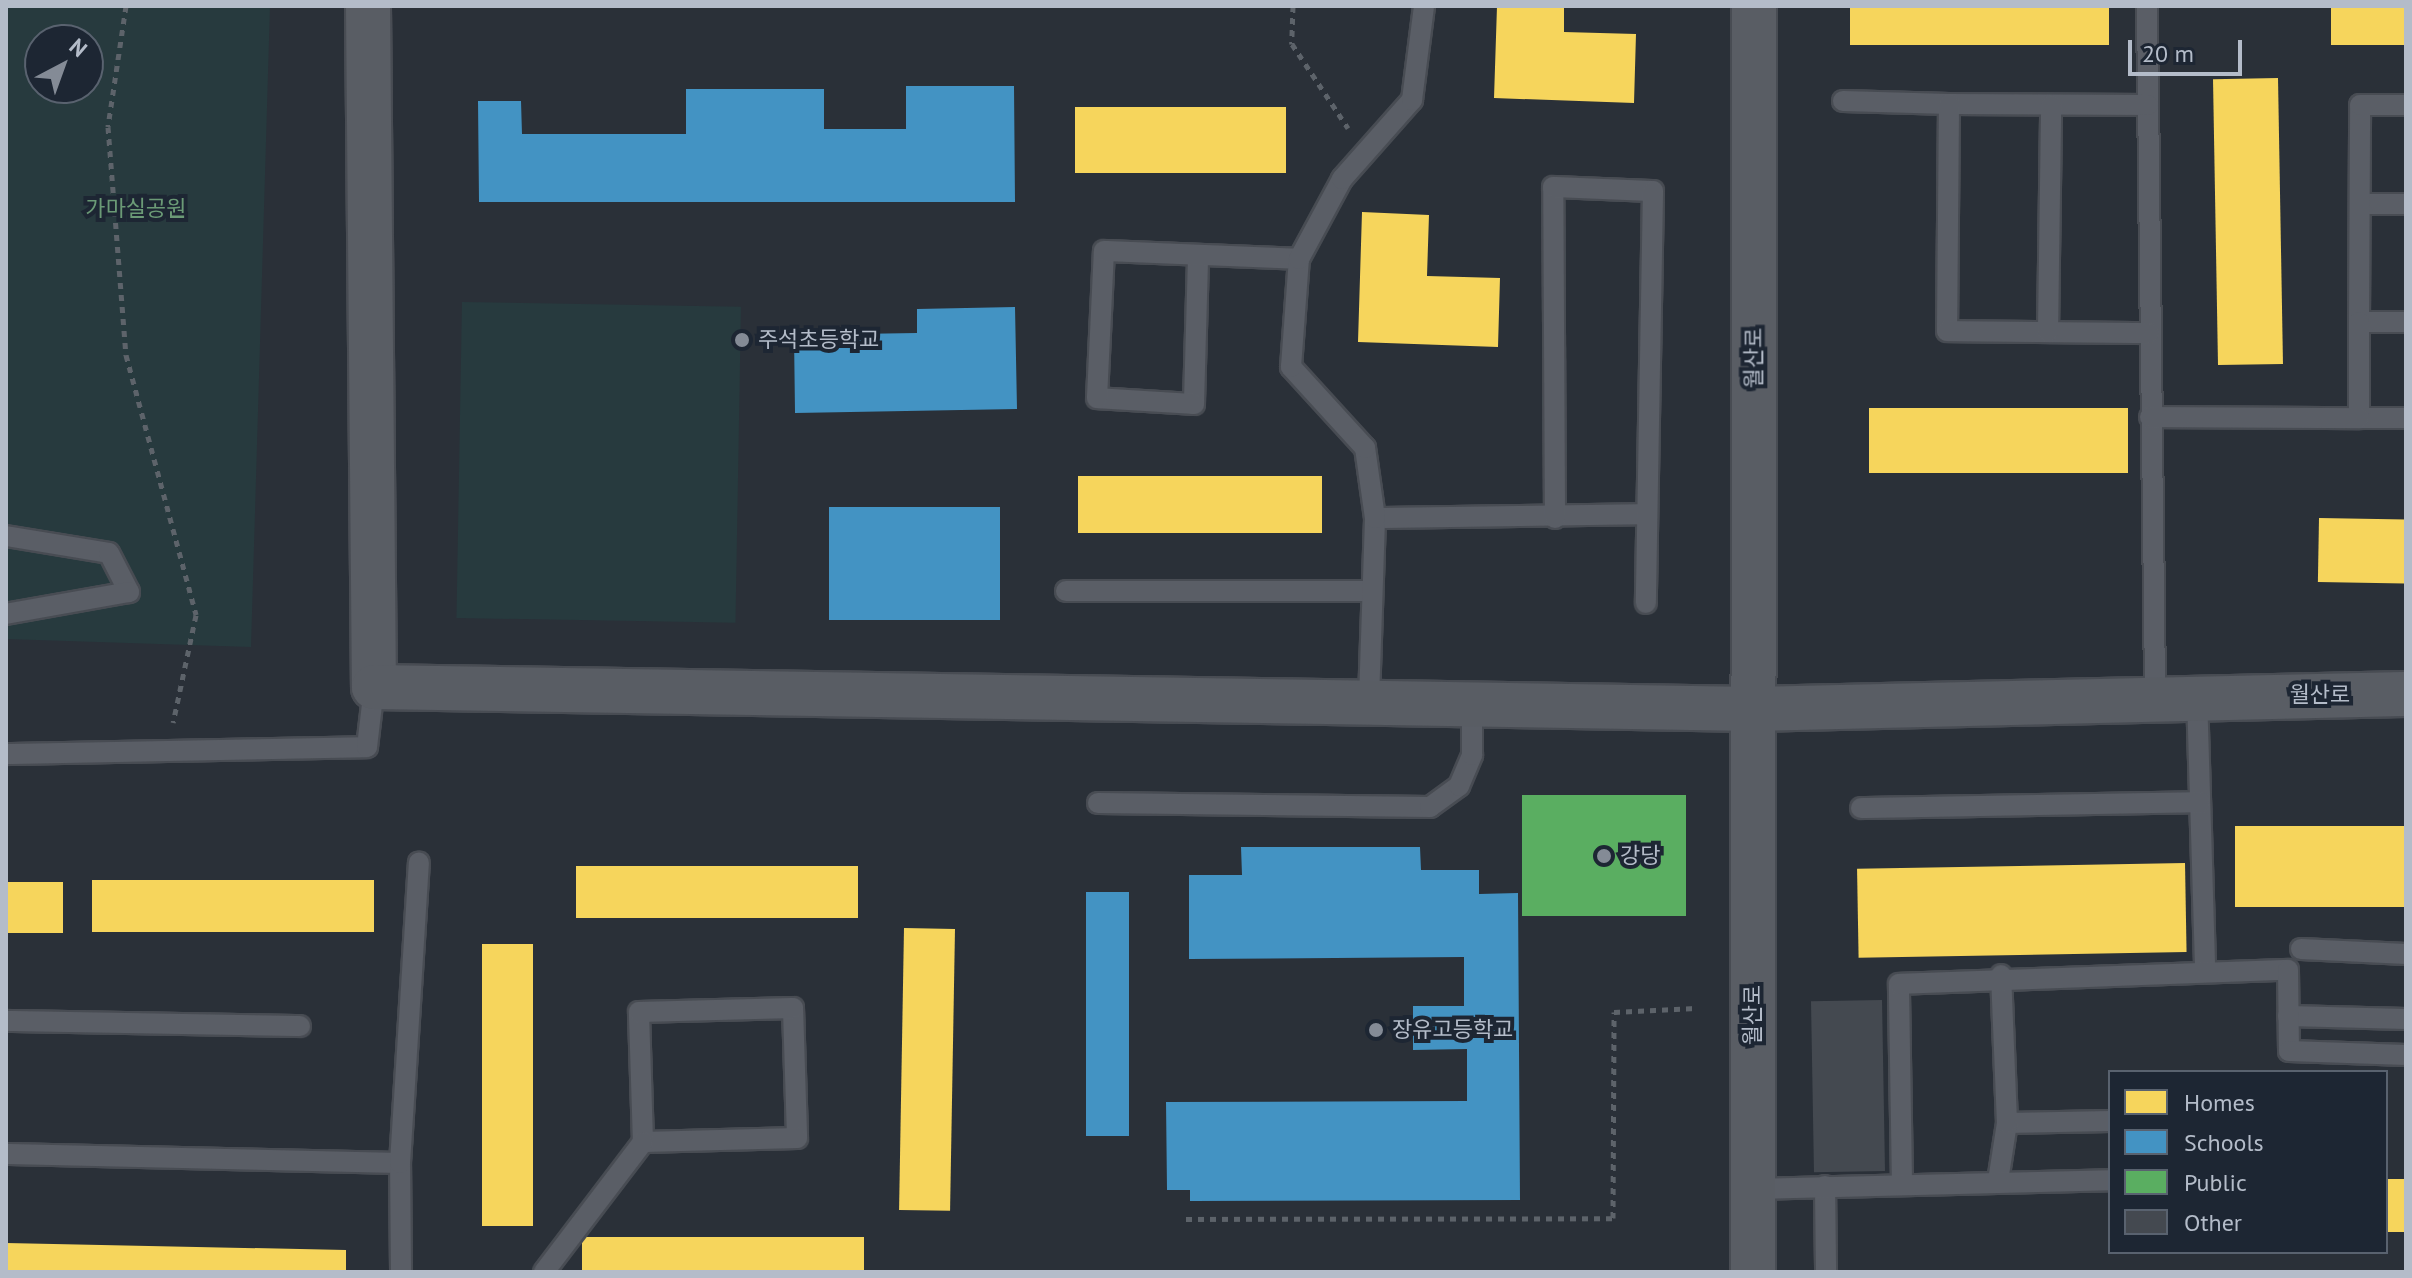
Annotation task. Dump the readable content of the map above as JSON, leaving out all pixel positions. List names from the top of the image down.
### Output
{
  "streets": {
    "street": ["월산로"]
  },
  "parks": ["가마실공원"],
  "places": ["주석초등학교", "강당", "장유고등학교"],
  "legend": [
    "Homes",
    "Schools",
    "Public",
    "Other"
  ],
  "scale_bar": "20 m",
  "north": "top right"
}
